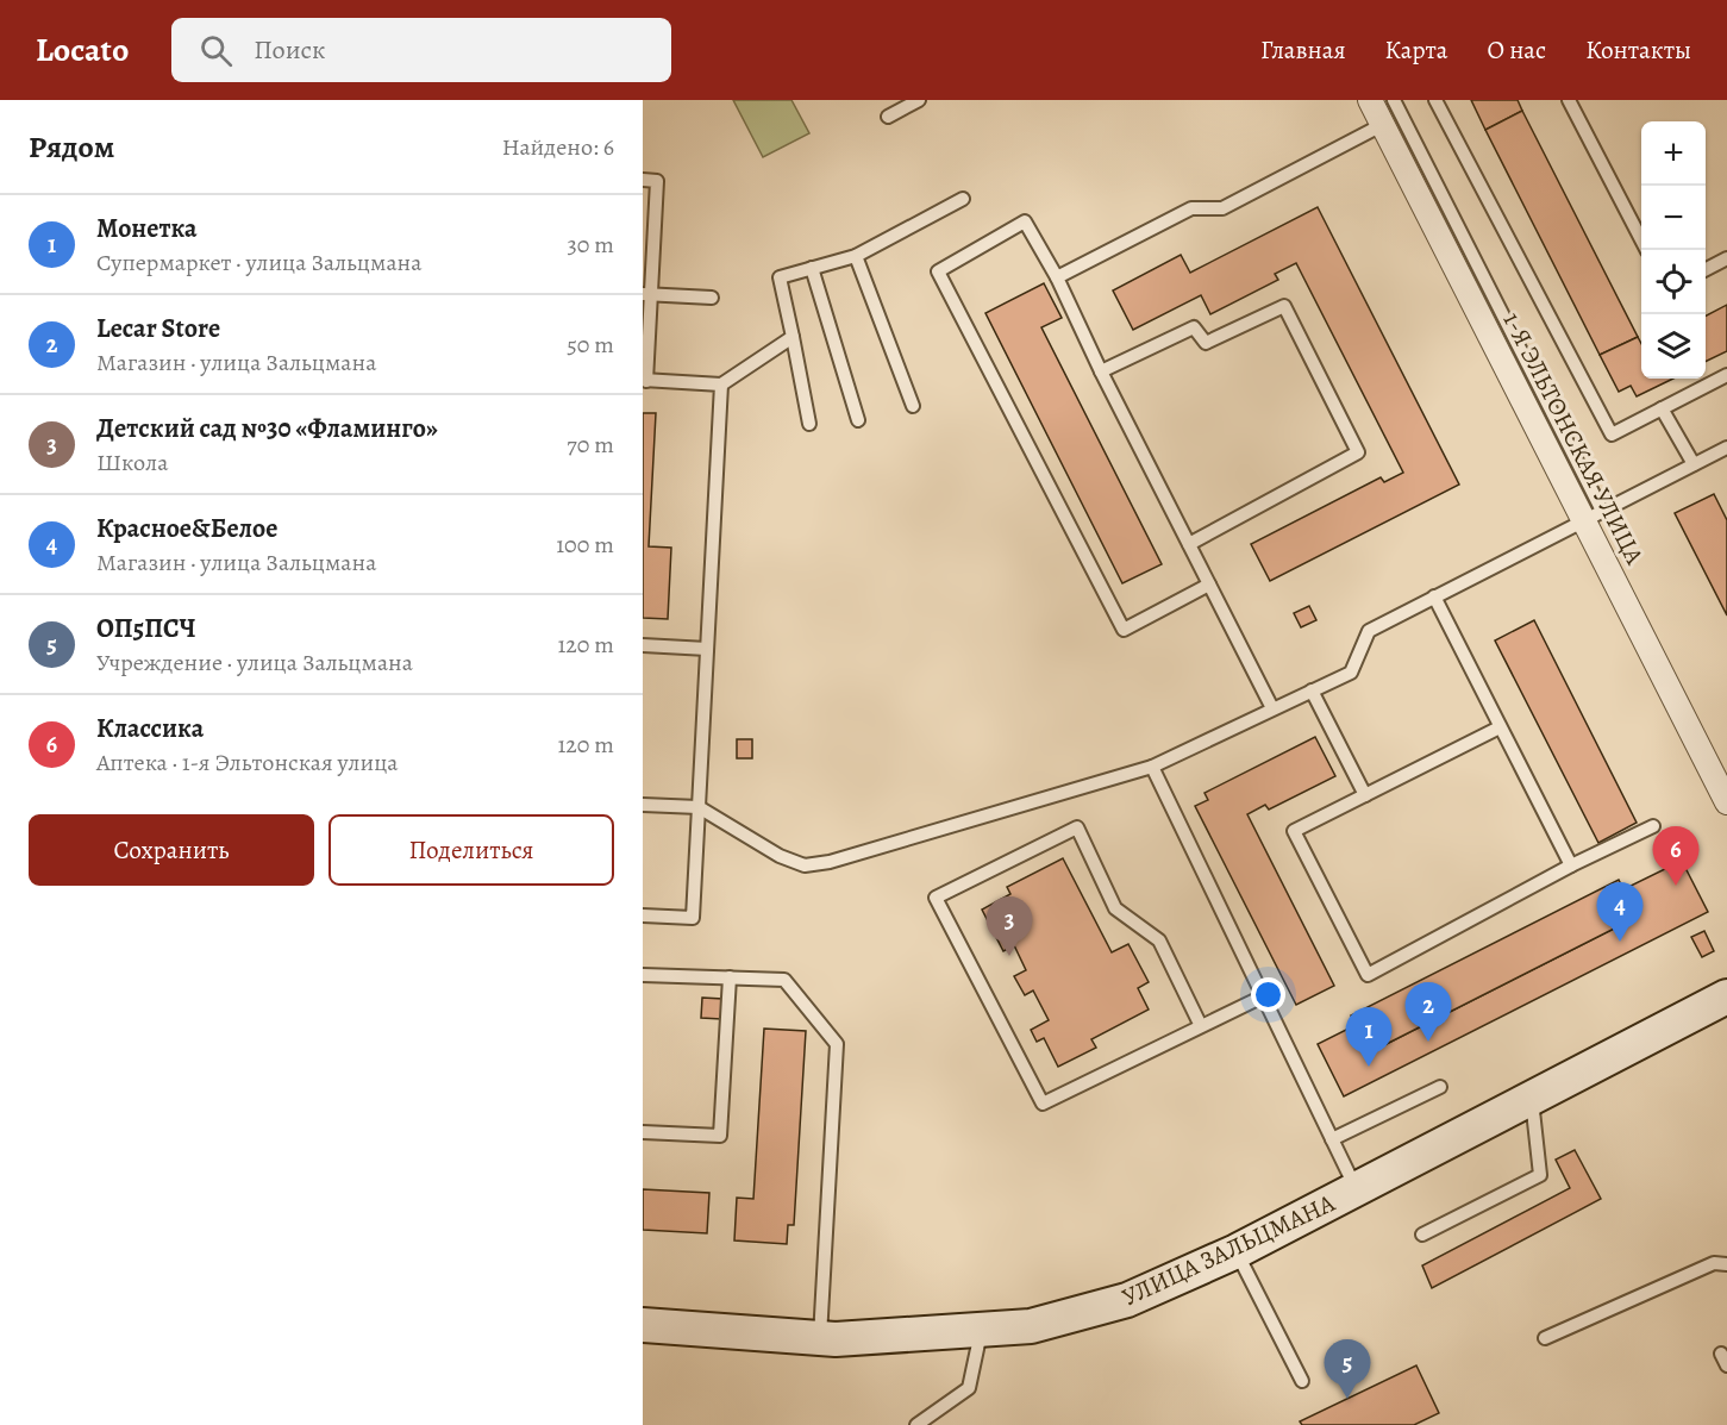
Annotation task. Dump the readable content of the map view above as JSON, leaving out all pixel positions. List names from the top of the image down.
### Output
{
  "streets": {
    "street": ["1-Я ЭЛЬТОНСКАЯ УЛИЦА", "УЛИЦА ЗАЛЬЦМАНА"]
  },
  "page": {
    "header": "Locato",
    "search": "Поиск",
    "nav": [
      "Главная",
      "Карта",
      "О нас",
      "Контакты"
    ],
    "heading": ["Рядом", "Найдено: 6"],
    "map_buttons": ["+", "−"],
    "list": [
      {
        "mark": "1",
        "name": "Монетка",
        "note": "Супермаркет · улица Зальцмана",
        "value": "30 m"
      },
      {
        "mark": "2",
        "name": "Lecar Store",
        "note": "Магазин · улица Зальцмана",
        "value": "50 m"
      },
      {
        "mark": "3",
        "name": "Детский сад №30 «Фламинго»",
        "note": "Школа",
        "value": "70 m"
      },
      {
        "mark": "4",
        "name": "Красное&Белое",
        "note": "Магазин · улица Зальцмана",
        "value": "100 m"
      },
      {
        "mark": "5",
        "name": "ОП5ПСЧ",
        "note": "Учреждение · улица Зальцмана",
        "value": "120 m"
      },
      {
        "mark": "6",
        "name": "Классика",
        "note": "Аптека · 1-я Эльтонская улица",
        "value": "120 m"
      }
    ],
    "buttons": ["Сохранить", "Поделиться"],
    "pins": [
      "6",
      "4",
      "3",
      "2",
      "1",
      "5"
    ]
  }
}
